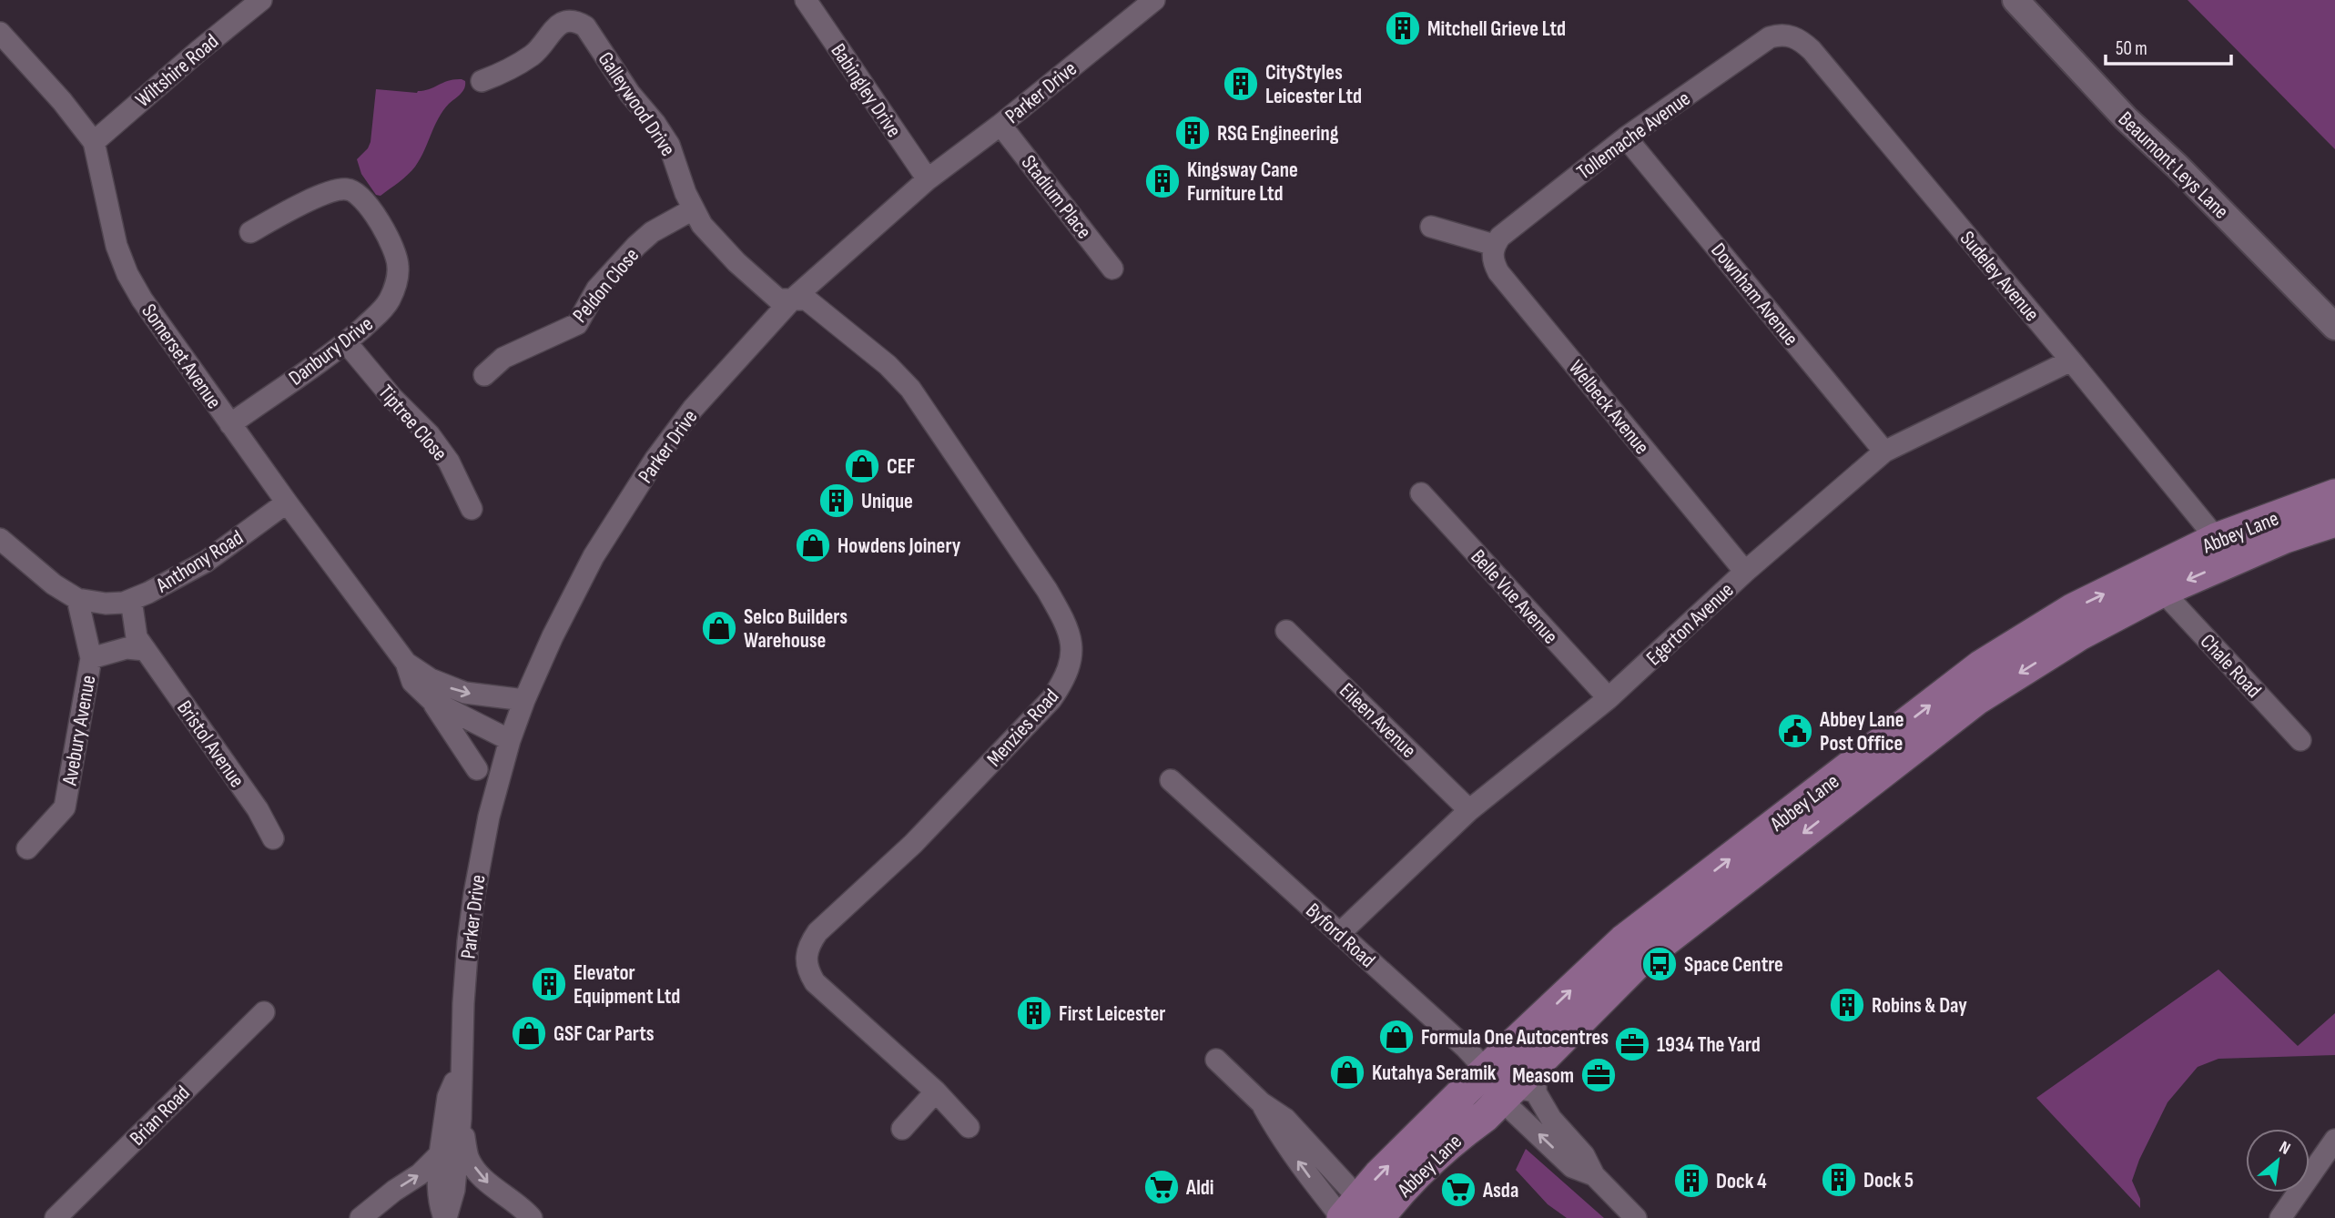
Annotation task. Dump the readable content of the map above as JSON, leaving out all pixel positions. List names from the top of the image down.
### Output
{
  "streets": {
    "main road": ["Abbey Lane"],
    "street": [
      "Wiltshire Road",
      "Babingley Drive",
      "Parker Drive",
      "Galleywood Drive",
      "Tollemache Avenue",
      "Beaumont Leys Lane",
      "Stadium Place",
      "Sudeley Avenue",
      "Peldon Close",
      "Downham Avenue",
      "Danbury Drive",
      "Somerset Avenue",
      "Welbeck Avenue",
      "Tiptree Close",
      "Anthony Road",
      "Belle Vue Avenue",
      "Egerton Avenue",
      "Chale Road",
      "Eileen Avenue",
      "Menzies Road",
      "Avebury Avenue",
      "Bristol Avenue",
      "Byford Road",
      "Brian Road"
    ]
  },
  "crossings": [
    ["Wiltshire Road", "Somerset Avenue"],
    ["Babingley Drive", "Parker Drive"],
    ["Parker Drive", "Galleywood Drive"],
    ["Parker Drive", "Stadium Place"],
    ["Parker Drive", "Somerset Avenue"],
    ["Parker Drive", "Menzies Road"],
    ["Galleywood Drive", "Peldon Close"],
    ["Galleywood Drive", "Menzies Road"],
    ["Tollemache Avenue", "Sudeley Avenue"],
    ["Tollemache Avenue", "Downham Avenue"],
    ["Tollemache Avenue", "Welbeck Avenue"],
    ["Sudeley Avenue", "Abbey Lane"],
    ["Sudeley Avenue", "Egerton Avenue"],
    ["Downham Avenue", "Egerton Avenue"],
    ["Danbury Drive", "Somerset Avenue"],
    ["Danbury Drive", "Tiptree Close"],
    ["Somerset Avenue", "Anthony Road"],
    ["Welbeck Avenue", "Egerton Avenue"],
    ["Abbey Lane", "Chale Road"],
    ["Abbey Lane", "Byford Road"],
    ["Anthony Road", "Avebury Avenue"],
    ["Anthony Road", "Bristol Avenue"],
    ["Belle Vue Avenue", "Egerton Avenue"],
    ["Egerton Avenue", "Eileen Avenue"],
    ["Egerton Avenue", "Byford Road"]
  ],
  "places": {
    "building": [
      "Mitchell Grieve Ltd",
      "CityStyles Leicester Ltd",
      "RSG Engineering",
      "Kingsway Cane Furniture Ltd",
      "Unique",
      "Elevator Equipment Ltd",
      "Robins & Day",
      "First Leicester",
      "Dock 5",
      "Dock 4"
    ],
    "shop": [
      "CEF",
      "Howdens Joinery",
      "Selco Builders Warehouse",
      "GSF Car Parts",
      "Formula One Autocentres",
      "Kutahya Seramik"
    ],
    "public building": ["Abbey Lane Post Office"],
    "bus stop": ["Space Centre"],
    "office": ["1934 The Yard", "Measom"],
    "supermarket": ["Aldi", "Asda"]
  },
  "scale_bar": "50 m",
  "north": "top right"
}
